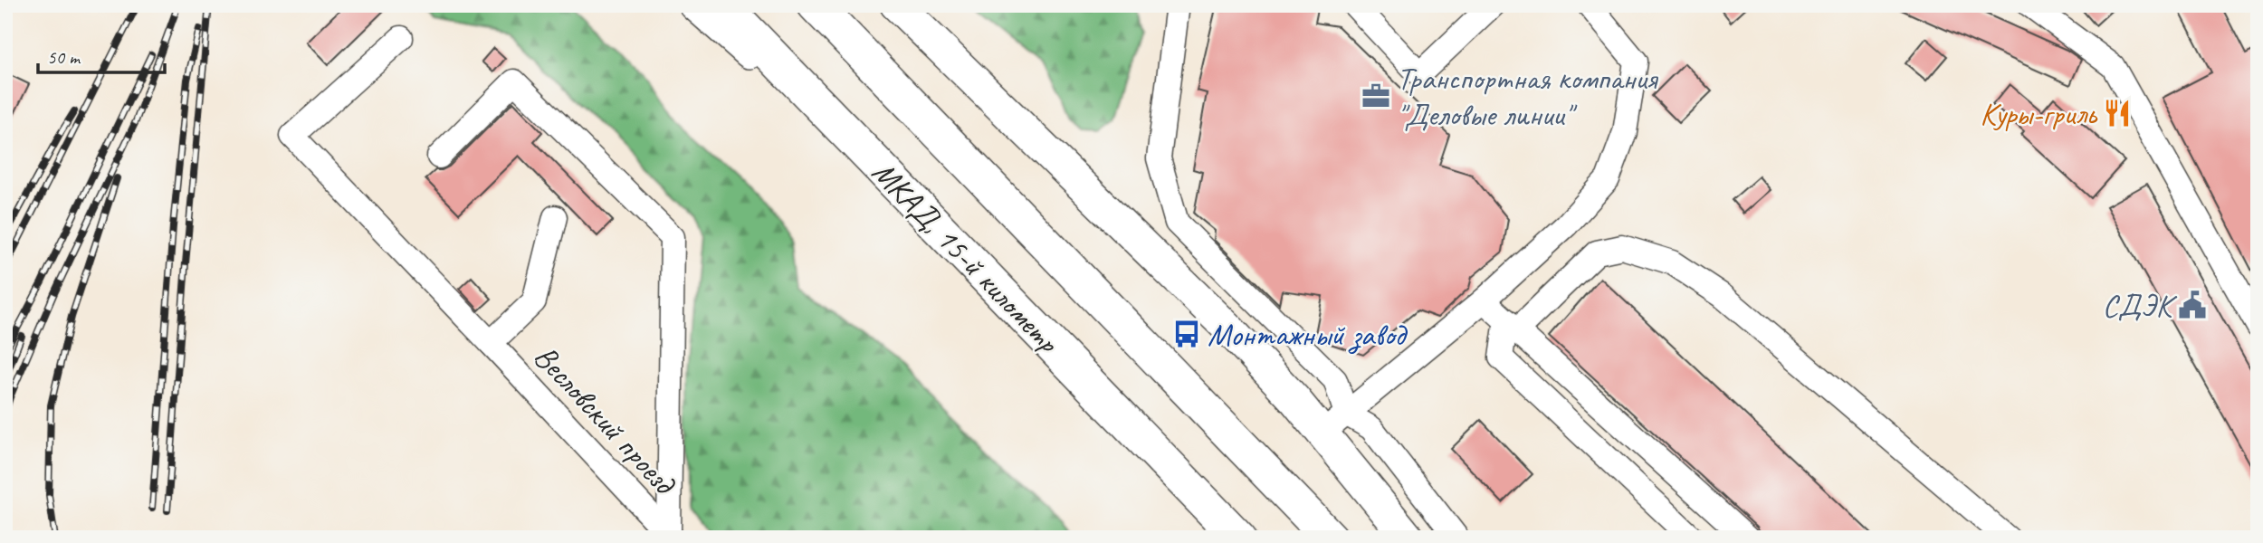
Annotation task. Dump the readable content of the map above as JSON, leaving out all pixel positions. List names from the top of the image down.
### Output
{
  "streets": {
    "highway": ["МКАД, 15-й километр"],
    "street": ["Весловский проезд"]
  },
  "places": {
    "office": ["Транспортная компания \"Деловые линии\""],
    "restaurant": ["Куры-гриль"],
    "public building": ["СДЭК"],
    "bus stop": ["Монтажный завод"]
  },
  "scale_bar": "50 m"
}
